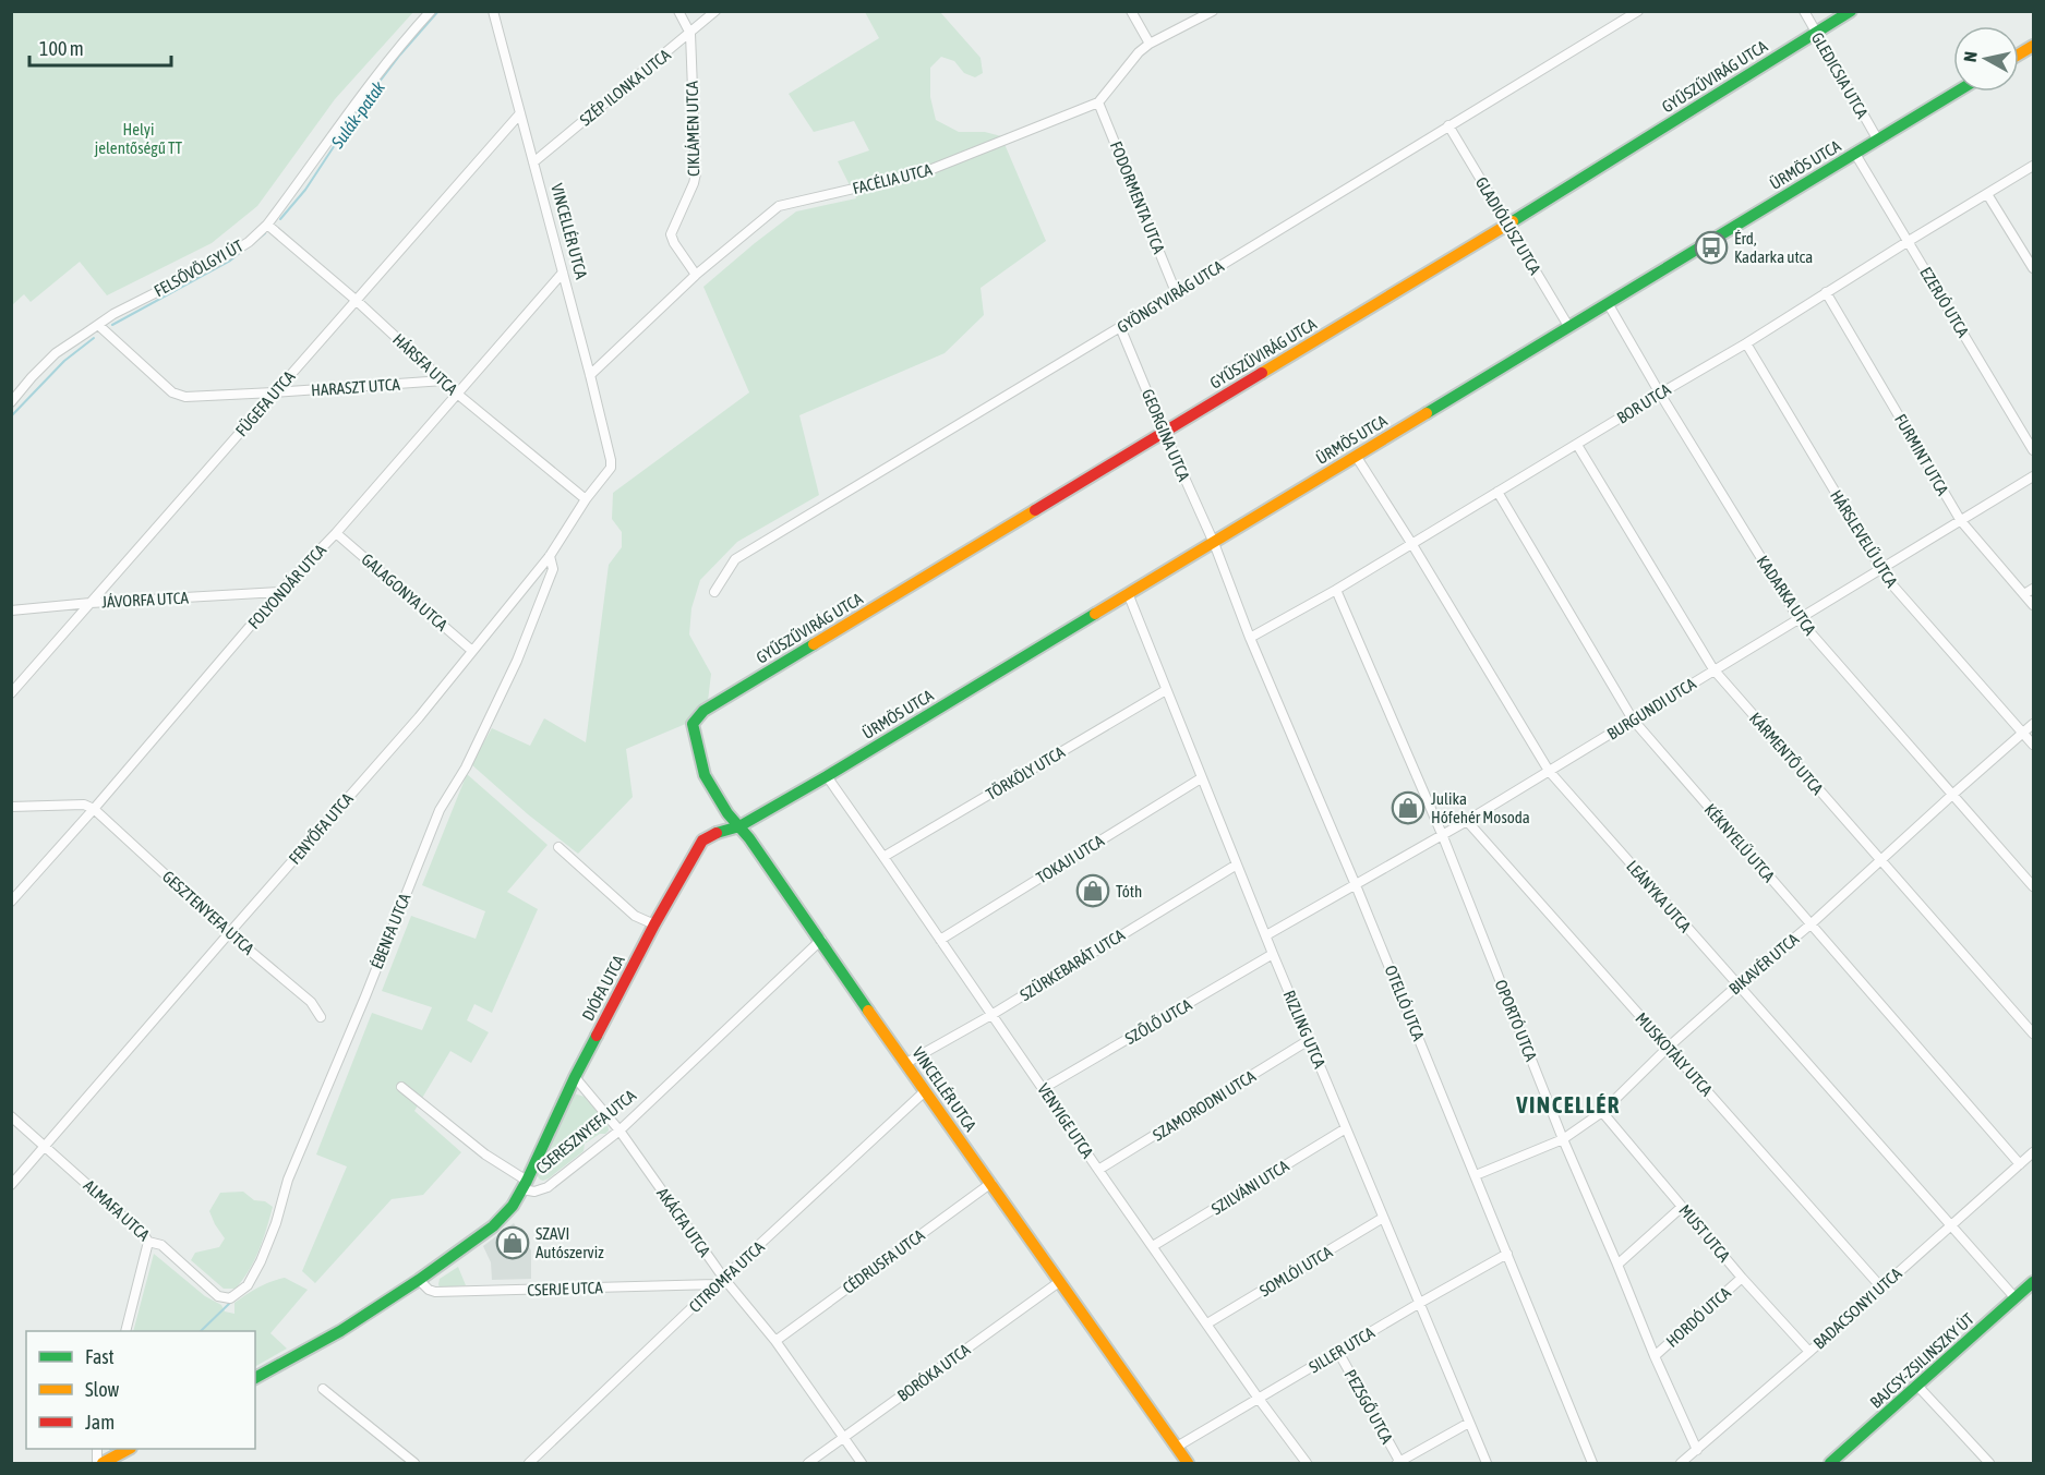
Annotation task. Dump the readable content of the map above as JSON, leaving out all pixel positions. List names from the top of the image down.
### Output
{
  "streets": {
    "street": [
      "GLEDICSIA UTCA",
      "GYŰSZŰVIRÁG UTCA",
      "SZÉP ILONKA UTCA",
      "CIKLÁMEN UTCA",
      "ÜRMÖS UTCA",
      "FACÉLIA UTCA",
      "FODORMENTA UTCA",
      "GLADIÓLUSZ UTCA",
      "VINCELLÉR UTCA",
      "FELSŐVÖLGYI ÚT",
      "GYÖNGYVIRÁG UTCA",
      "EZERJÓ UTCA",
      "HÁRSFA UTCA",
      "HARASZT UTCA",
      "FÜGEFA UTCA",
      "BOR UTCA",
      "GEORGINA UTCA",
      "FURMINT UTCA",
      "HÁRSLEVELŰ UTCA",
      "FOLYONDÁR UTCA",
      "GALAGONYA UTCA",
      "KADARKA UTCA",
      "JÁVORFA UTCA",
      "BURGUNDI UTCA",
      "KÁRMENTŐ UTCA",
      "TÖRKÖLY UTCA",
      "FENYŐFA UTCA",
      "KÉKNYELŰ UTCA",
      "TOKAJI UTCA",
      "LEÁNYKA UTCA",
      "GESZTENYEFA UTCA",
      "ÉBENFA UTCA",
      "BIKAVÉR UTCA",
      "SZÜRKEBARÁT UTCA",
      "DIÓFA UTCA",
      "OTELLÓ UTCA",
      "OPORTÓ UTCA",
      "SZŐLŐ UTCA",
      "RIZLING UTCA",
      "MUSKOTÁLY UTCA",
      "SZAMORODNI UTCA",
      "VENYIGE UTCA",
      "CSERESZNYEFA UTCA",
      "SZILVÁNI UTCA",
      "ALMAFA UTCA",
      "AKÁCFA UTCA",
      "MUST UTCA",
      "CÉDRUSFA UTCA",
      "SOMLÓI UTCA",
      "CITROMFA UTCA",
      "CSERJE UTCA",
      "BADACSONYI UTCA",
      "HORDÓ UTCA",
      "SILLER UTCA",
      "BAJCSY-ZSILINSZKY ÚT",
      "BORÓKA UTCA",
      "PEZSGŐ UTCA"
    ]
  },
  "crossings": [
    ["GLEDICSIA UTCA", "GYŰSZŰVIRÁG UTCA"],
    ["GLEDICSIA UTCA", "ÜRMÖS UTCA"],
    ["GYŰSZŰVIRÁG UTCA", "GLADIÓLUSZ UTCA"],
    ["GYŰSZŰVIRÁG UTCA", "VINCELLÉR UTCA"],
    ["GYŰSZŰVIRÁG UTCA", "GEORGINA UTCA"],
    ["SZÉP ILONKA UTCA", "CIKLÁMEN UTCA"],
    ["SZÉP ILONKA UTCA", "VINCELLÉR UTCA"],
    ["CIKLÁMEN UTCA", "FACÉLIA UTCA"],
    ["ÜRMÖS UTCA", "GLADIÓLUSZ UTCA"],
    ["ÜRMÖS UTCA", "VINCELLÉR UTCA"],
    ["ÜRMÖS UTCA", "EZERJÓ UTCA"],
    ["ÜRMÖS UTCA", "GEORGINA UTCA"],
    ["ÜRMÖS UTCA", "KADARKA UTCA"],
    ["ÜRMÖS UTCA", "LEÁNYKA UTCA"],
    ["ÜRMÖS UTCA", "DIÓFA UTCA"],
    ["ÜRMÖS UTCA", "OTELLÓ UTCA"],
    ["ÜRMÖS UTCA", "RIZLING UTCA"],
    ["ÜRMÖS UTCA", "VENYIGE UTCA"],
    ["FACÉLIA UTCA", "FODORMENTA UTCA"],
    ["FACÉLIA UTCA", "VINCELLÉR UTCA"],
    ["FODORMENTA UTCA", "GYÖNGYVIRÁG UTCA"],
    ["GLADIÓLUSZ UTCA", "GYÖNGYVIRÁG UTCA"],
    ["VINCELLÉR UTCA", "FÜGEFA UTCA"],
    ["VINCELLÉR UTCA", "FOLYONDÁR UTCA"],
    ["VINCELLÉR UTCA", "FENYŐFA UTCA"],
    ["VINCELLÉR UTCA", "SZÜRKEBARÁT UTCA"],
    ["VINCELLÉR UTCA", "DIÓFA UTCA"],
    ["VINCELLÉR UTCA", "CSERESZNYEFA UTCA"],
    ["VINCELLÉR UTCA", "CÉDRUSFA UTCA"],
    ["VINCELLÉR UTCA", "CITROMFA UTCA"],
    ["VINCELLÉR UTCA", "SILLER UTCA"],
    ["VINCELLÉR UTCA", "BORÓKA UTCA"],
    ["FELSŐVÖLGYI ÚT", "HÁRSFA UTCA"],
    ["FELSŐVÖLGYI ÚT", "HARASZT UTCA"],
    ["GYÖNGYVIRÁG UTCA", "GEORGINA UTCA"],
    ["EZERJÓ UTCA", "BOR UTCA"],
    ["HÁRSFA UTCA", "HARASZT UTCA"],
    ["HÁRSFA UTCA", "FÜGEFA UTCA"],
    ["HÁRSFA UTCA", "FOLYONDÁR UTCA"],
    ["HÁRSFA UTCA", "FENYŐFA UTCA"],
    ["HARASZT UTCA", "FÜGEFA UTCA"],
    ["FÜGEFA UTCA", "JÁVORFA UTCA"],
    ["BOR UTCA", "FURMINT UTCA"],
    ["BOR UTCA", "HÁRSLEVELŰ UTCA"],
    ["BOR UTCA", "KADARKA UTCA"],
    ["BOR UTCA", "KÁRMENTŐ UTCA"],
    ["BOR UTCA", "KÉKNYELŰ UTCA"],
    ["BOR UTCA", "LEÁNYKA UTCA"],
    ["BOR UTCA", "OTELLÓ UTCA"],
    ["BOR UTCA", "OPORTÓ UTCA"],
    ["GEORGINA UTCA", "OTELLÓ UTCA"],
    ["FURMINT UTCA", "BURGUNDI UTCA"],
    ["HÁRSLEVELŰ UTCA", "BURGUNDI UTCA"],
    ["HÁRSLEVELŰ UTCA", "BIKAVÉR UTCA"],
    ["FOLYONDÁR UTCA", "GALAGONYA UTCA"],
    ["FOLYONDÁR UTCA", "JÁVORFA UTCA"],
    ["FOLYONDÁR UTCA", "GESZTENYEFA UTCA"],
    ["GALAGONYA UTCA", "FENYŐFA UTCA"],
    ["KADARKA UTCA", "BURGUNDI UTCA"],
    ["KADARKA UTCA", "BIKAVÉR UTCA"],
    ["BURGUNDI UTCA", "KÁRMENTŐ UTCA"],
    ["BURGUNDI UTCA", "KÉKNYELŰ UTCA"],
    ["BURGUNDI UTCA", "LEÁNYKA UTCA"],
    ["BURGUNDI UTCA", "OTELLÓ UTCA"],
    ["BURGUNDI UTCA", "OPORTÓ UTCA"],
    ["BURGUNDI UTCA", "RIZLING UTCA"],
    ["BURGUNDI UTCA", "MUSKOTÁLY UTCA"],
    ["KÁRMENTŐ UTCA", "BIKAVÉR UTCA"],
    ["TÖRKÖLY UTCA", "RIZLING UTCA"],
    ["TÖRKÖLY UTCA", "VENYIGE UTCA"],
    ["FENYŐFA UTCA", "GESZTENYEFA UTCA"],
    ["FENYŐFA UTCA", "ÉBENFA UTCA"],
    ["FENYŐFA UTCA", "ALMAFA UTCA"],
    ["KÉKNYELŰ UTCA", "BIKAVÉR UTCA"],
    ["KÉKNYELŰ UTCA", "BADACSONYI UTCA"],
    ["TOKAJI UTCA", "RIZLING UTCA"],
    ["TOKAJI UTCA", "VENYIGE UTCA"],
    ["LEÁNYKA UTCA", "BIKAVÉR UTCA"],
    ["LEÁNYKA UTCA", "BADACSONYI UTCA"],
    ["LEÁNYKA UTCA", "BAJCSY-ZSILINSZKY ÚT"],
    ["ÉBENFA UTCA", "ALMAFA UTCA"],
    ["BIKAVÉR UTCA", "OTELLÓ UTCA"],
    ["BIKAVÉR UTCA", "OPORTÓ UTCA"],
    ["BIKAVÉR UTCA", "MUSKOTÁLY UTCA"],
    ["BIKAVÉR UTCA", "MUST UTCA"],
    ["SZÜRKEBARÁT UTCA", "RIZLING UTCA"],
    ["SZÜRKEBARÁT UTCA", "VENYIGE UTCA"],
    ["DIÓFA UTCA", "CSERESZNYEFA UTCA"],
    ["DIÓFA UTCA", "AKÁCFA UTCA"],
    ["OTELLÓ UTCA", "SILLER UTCA"],
    ["OPORTÓ UTCA", "BADACSONYI UTCA"],
    ["OPORTÓ UTCA", "HORDÓ UTCA"],
    ["SZŐLŐ UTCA", "RIZLING UTCA"],
    ["SZŐLŐ UTCA", "VENYIGE UTCA"],
    ["RIZLING UTCA", "SZAMORODNI UTCA"],
    ["RIZLING UTCA", "SZILVÁNI UTCA"],
    ["RIZLING UTCA", "SOMLÓI UTCA"],
    ["RIZLING UTCA", "SILLER UTCA"],
    ["MUSKOTÁLY UTCA", "BADACSONYI UTCA"],
    ["SZAMORODNI UTCA", "VENYIGE UTCA"],
    ["VENYIGE UTCA", "SZILVÁNI UTCA"],
    ["VENYIGE UTCA", "SOMLÓI UTCA"],
    ["VENYIGE UTCA", "SILLER UTCA"],
    ["CSERESZNYEFA UTCA", "AKÁCFA UTCA"],
    ["CSERESZNYEFA UTCA", "CSERJE UTCA"],
    ["AKÁCFA UTCA", "CÉDRUSFA UTCA"],
    ["AKÁCFA UTCA", "CITROMFA UTCA"],
    ["AKÁCFA UTCA", "CSERJE UTCA"],
    ["AKÁCFA UTCA", "BORÓKA UTCA"],
    ["MUST UTCA", "BADACSONYI UTCA"],
    ["MUST UTCA", "HORDÓ UTCA"],
    ["CITROMFA UTCA", "CSERJE UTCA"],
    ["SILLER UTCA", "PEZSGŐ UTCA"]
  ],
  "districts": ["VINCELLÉR"],
  "water": ["Sulák-patak"],
  "parks": ["Helyi jelentőségű TT"],
  "places": {
    "bus stop": ["Érd, Kadarka utca"],
    "shop": ["Julika Hófehér Mosoda", "Tóth", "SZAVI Autószerviz"]
  },
  "legend": ["Fast", "Slow", "Jam"],
  "scale_bar": "100 m",
  "north": "left"
}
